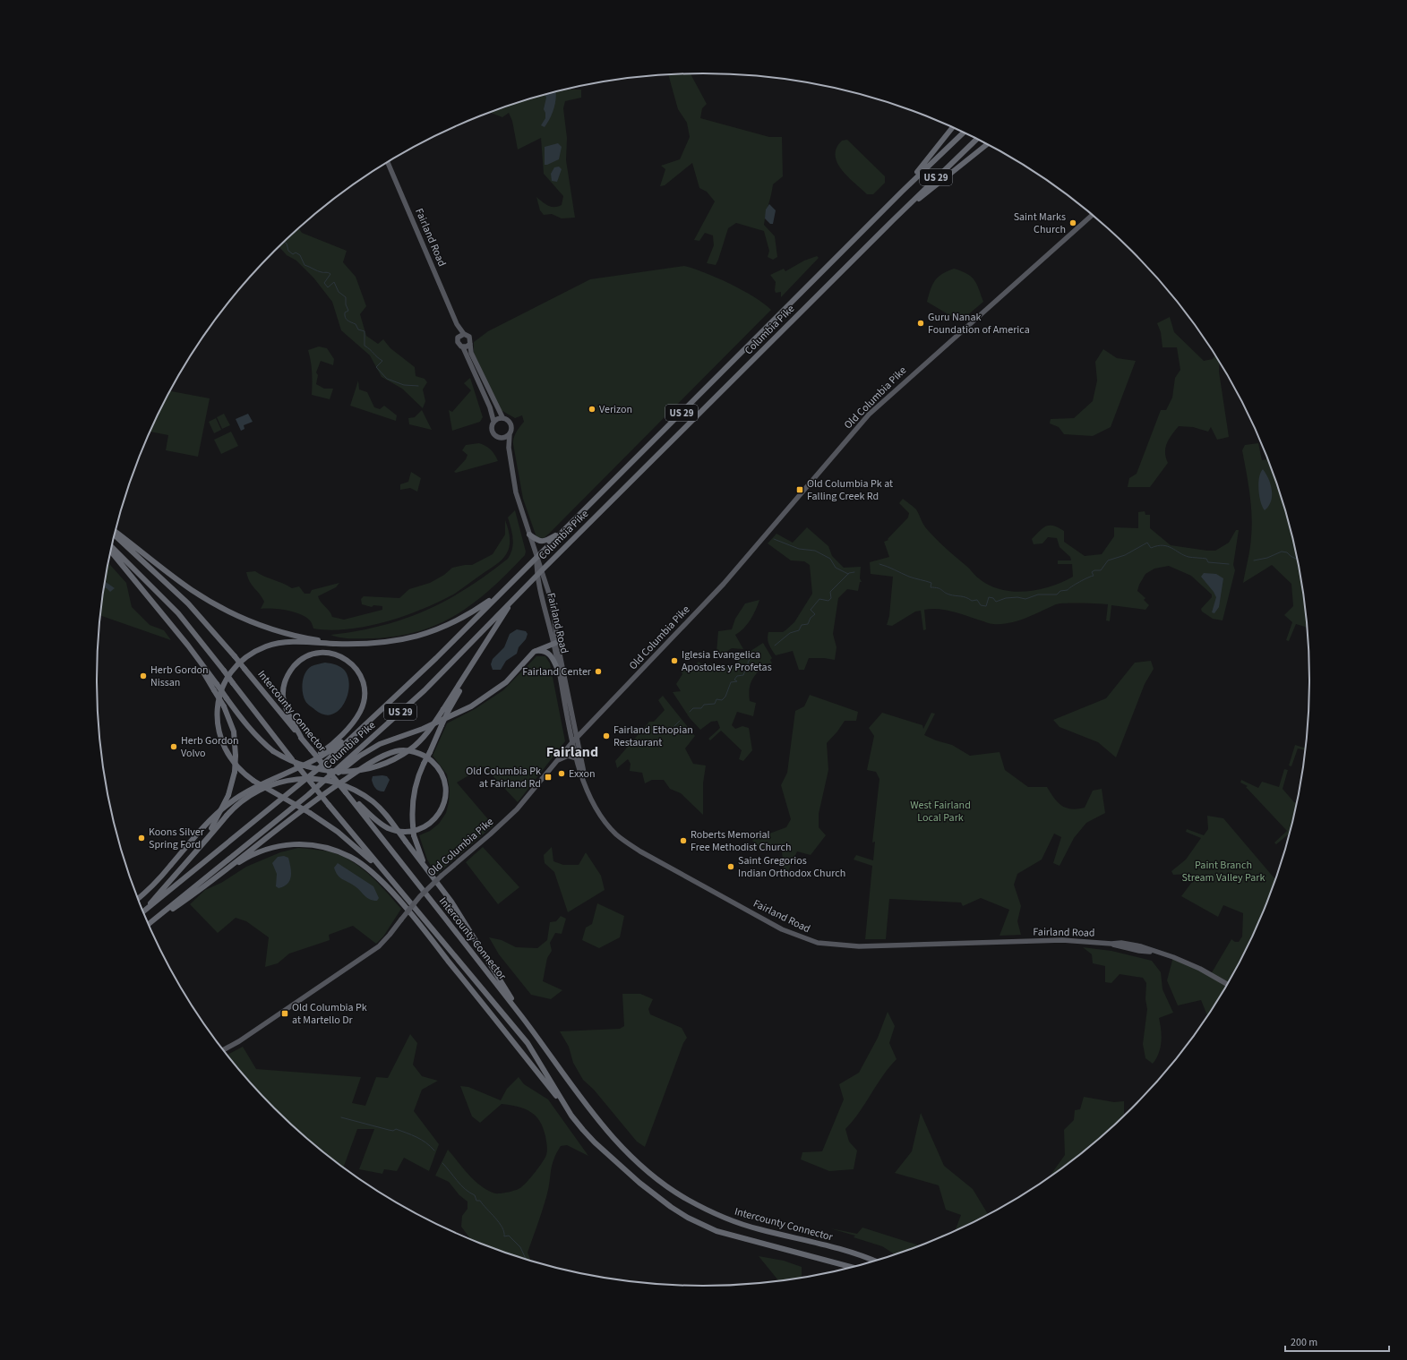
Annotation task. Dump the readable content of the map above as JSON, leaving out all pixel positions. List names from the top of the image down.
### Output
{
  "streets": {
    "highway": ["US 29", "Columbia Pike", "Intercounty Connector"],
    "main road": ["Fairland Road", "Old Columbia Pike"]
  },
  "crossings": [
    ["Fairland Road", "Columbia Pike"],
    ["Fairland Road", "Old Columbia Pike"]
  ],
  "districts": ["Fairland"],
  "parks": ["West Fairland Local Park", "Paint Branch Stream Valley Park"],
  "places": {
    "other": [
      "Saint Marks Church",
      "Guru Nanak Foundation of America",
      "Verizon",
      "Iglesia Evangelica Apostoles y Profetas",
      "Fairland Center",
      "Herb Gordon Nissan",
      "Fairland Ethopian Restaurant",
      "Herb Gordon Volvo",
      "Exxon",
      "Koons Silver Spring Ford",
      "Roberts Memorial Free Methodist Church",
      "Saint Gregorios Indian Orthodox Church"
    ],
    "transit": ["Old Columbia Pk at Falling Creek Rd", "Old Columbia Pk at Fairland Rd", "Old Columbia Pk at Martello Dr"]
  },
  "scale_bar": "200 m"
}
